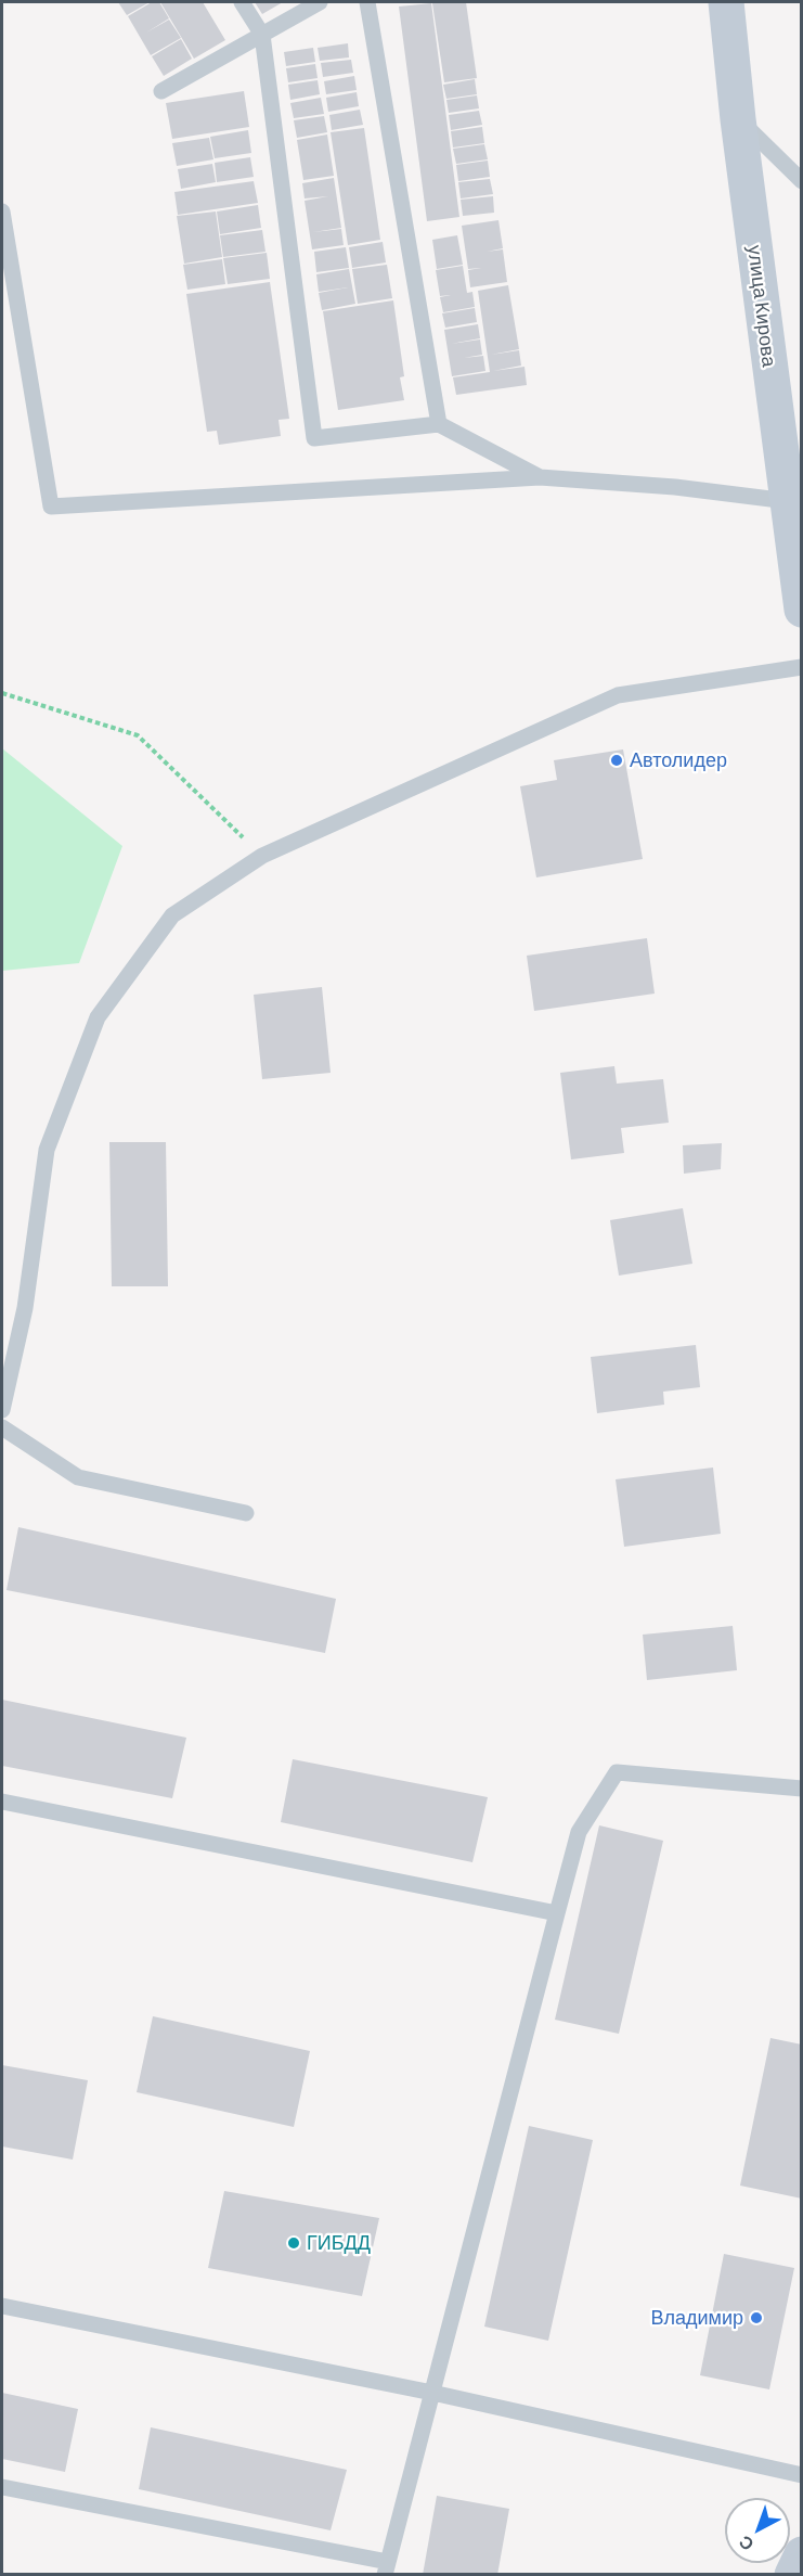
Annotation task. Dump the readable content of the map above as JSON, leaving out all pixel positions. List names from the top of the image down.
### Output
{
  "streets": {
    "main road": ["улица Кирова"]
  },
  "places": ["Автолидер", "ГИБДД", "Владимир"],
  "north": "bottom left"
}
